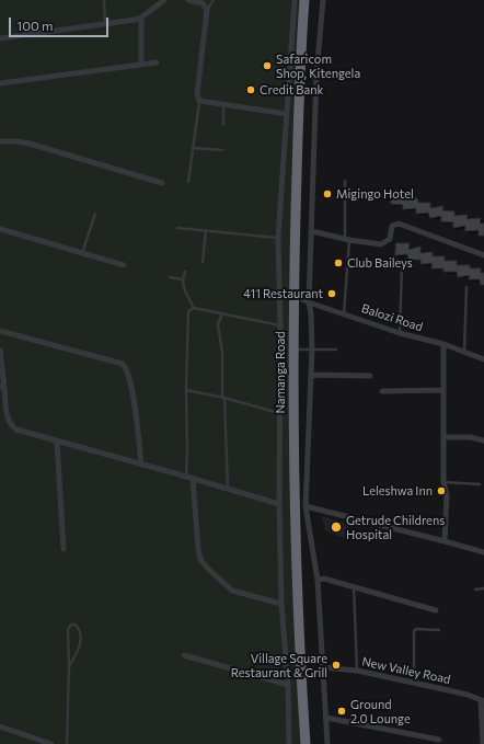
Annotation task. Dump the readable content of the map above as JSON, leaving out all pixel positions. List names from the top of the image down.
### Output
{
  "streets": {
    "highway": ["Namanga Road"],
    "street": ["Balozi Road", "New Valley Road"]
  },
  "crossings": [
    ["Balozi Road", "Namanga Road"]
  ],
  "places": [
    "Safaricom Shop, Kitengela",
    "Credit Bank",
    "Migingo Hotel",
    "Club Baileys",
    "411 Restaurant",
    "Leleshwa Inn",
    "Getrude Childrens Hospital",
    "Village Square Restaurant & Grill",
    "Ground 2.0 Lounge"
  ],
  "scale_bar": "100 m"
}
